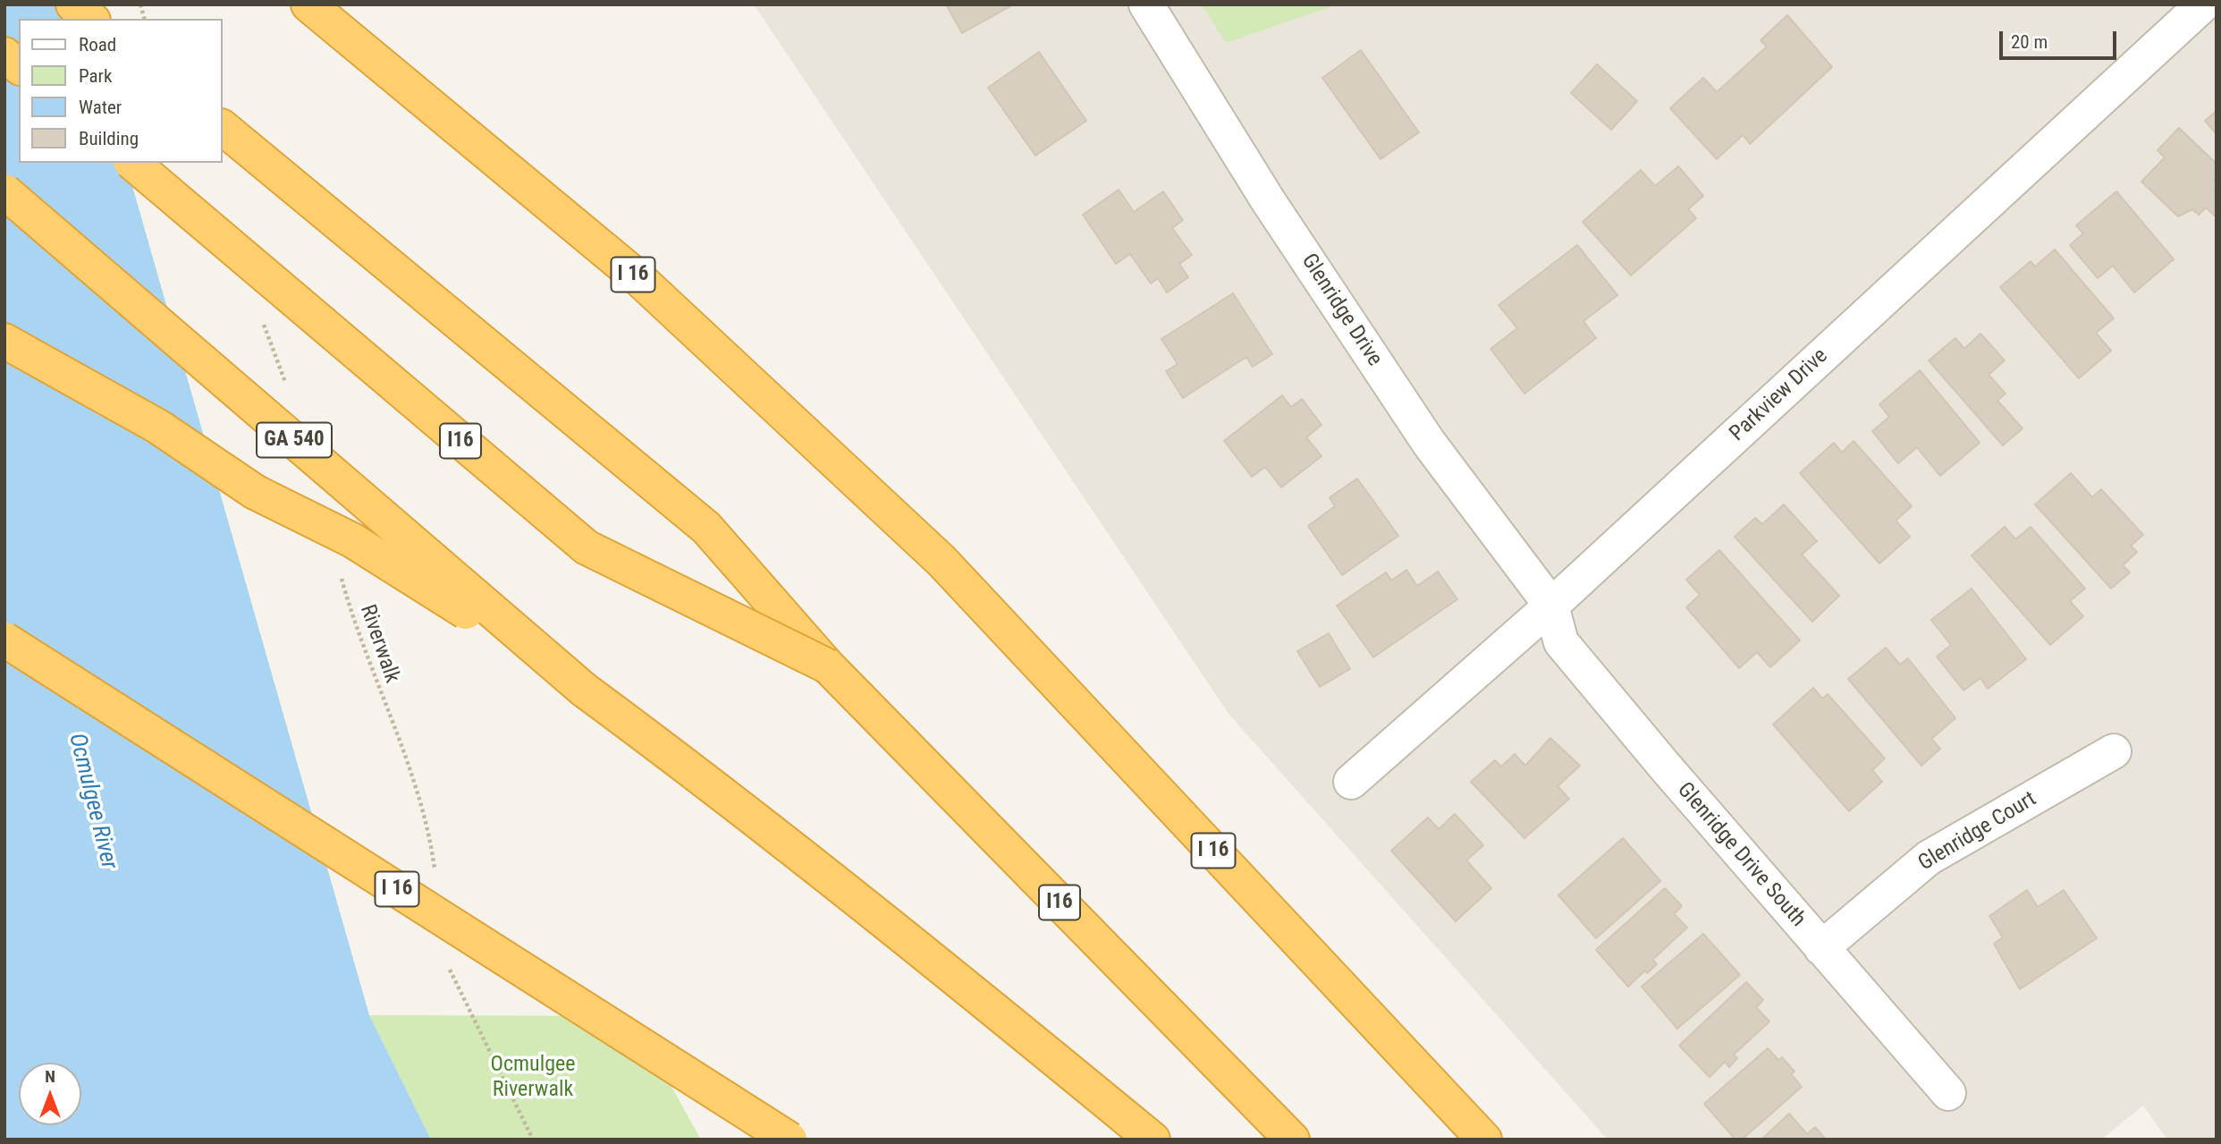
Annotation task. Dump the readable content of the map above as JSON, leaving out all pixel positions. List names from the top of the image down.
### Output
{
  "streets": {
    "highway": ["I 16", "GA 540", "I16"],
    "street": [
      "Glenridge Drive",
      "Parkview Drive",
      "Glenridge Court",
      "Glenridge Drive South"
    ],
    "path": ["Riverwalk"]
  },
  "crossings": [
    ["Glenridge Drive", "Parkview Drive"],
    ["Glenridge Drive", "Glenridge Drive South"],
    ["Parkview Drive", "Glenridge Drive South"],
    ["Glenridge Court", "Glenridge Drive South"]
  ],
  "water": ["Ocmulgee River"],
  "parks": ["Ocmulgee Riverwalk"],
  "legend": [
    "Road",
    "Park",
    "Water",
    "Building"
  ],
  "scale_bar": "20 m",
  "north": "top"
}
